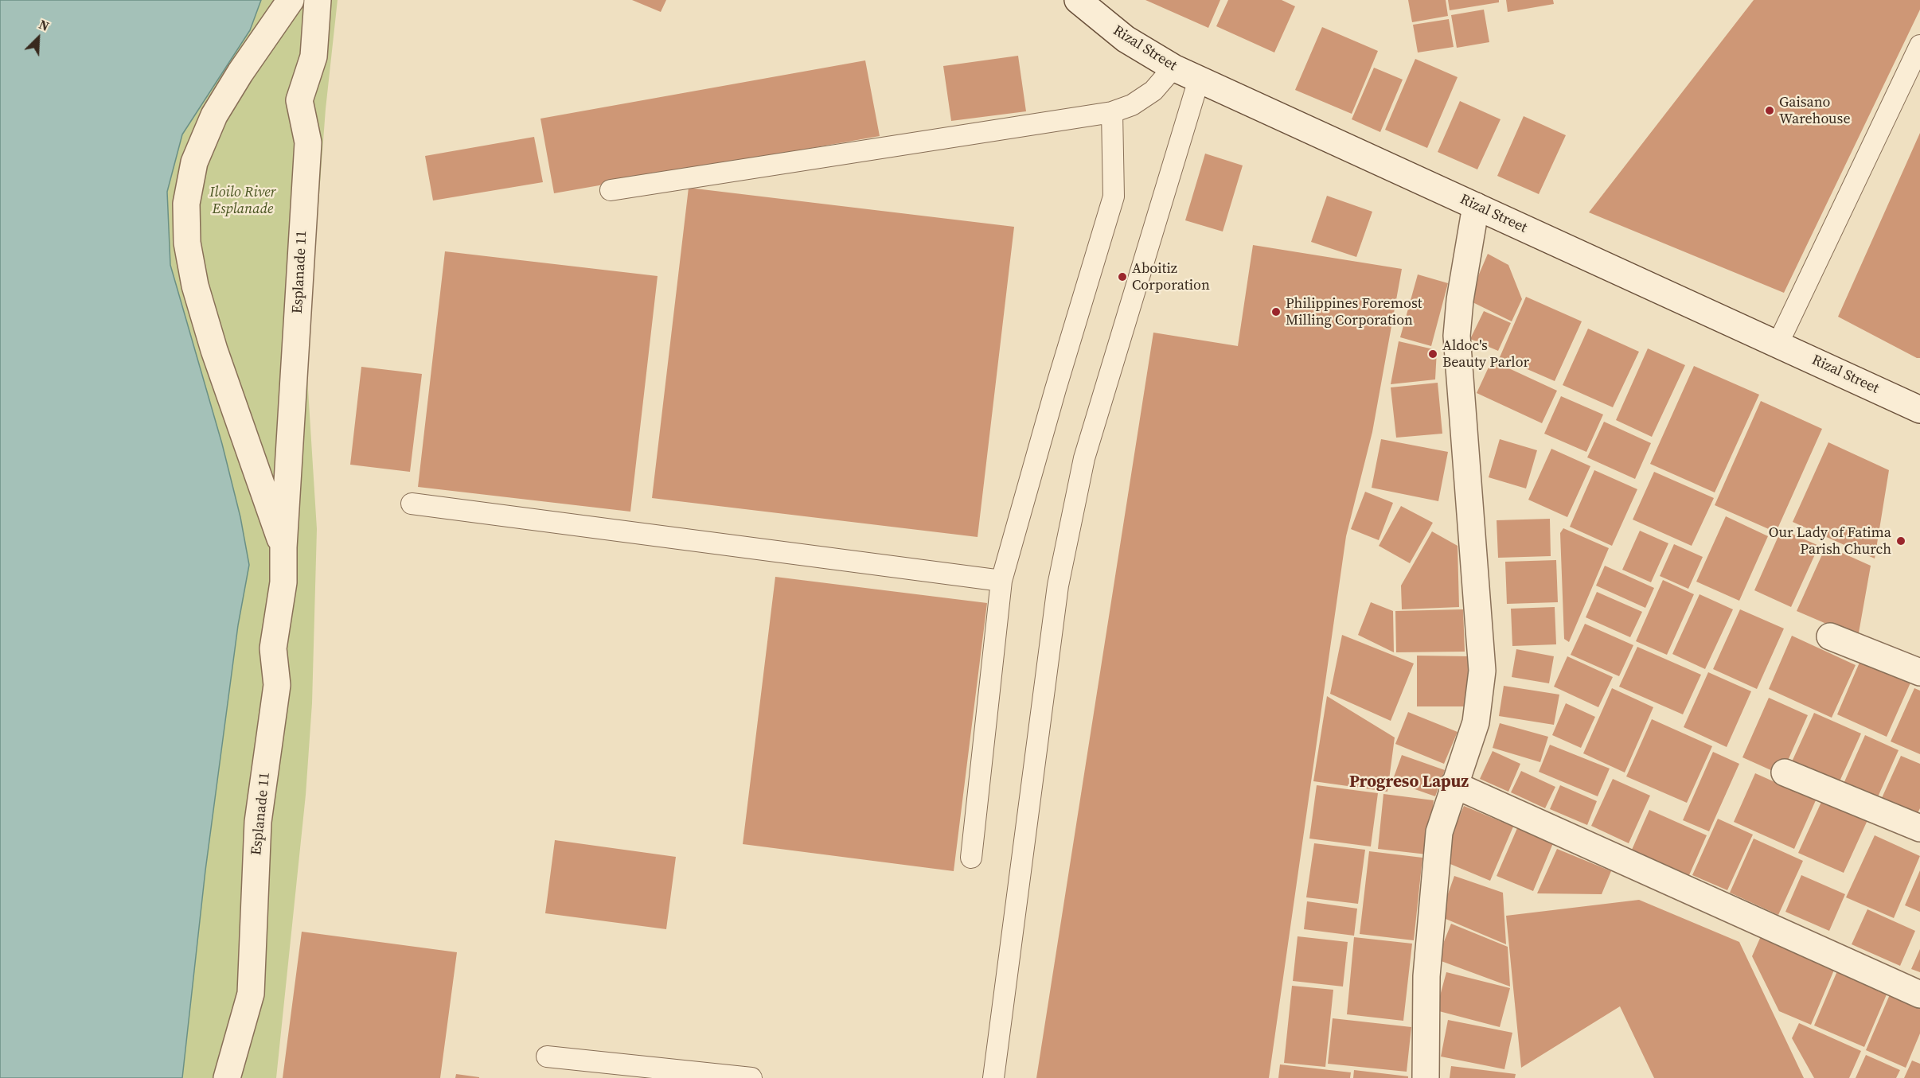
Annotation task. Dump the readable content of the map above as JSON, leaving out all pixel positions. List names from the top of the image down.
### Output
{
  "streets": {
    "street": ["Rizal Street", "Esplanade 11"]
  },
  "districts": ["Progreso Lapuz"],
  "parks": ["Iloilo River Esplanade"],
  "places": [
    "Gaisano Warehouse",
    "Aboitiz Corporation",
    "Philippines Foremost Milling Corporation",
    "Aldoc's Beauty Parlor",
    "Our Lady of Fatima Parish Church"
  ],
  "north": "top right"
}
